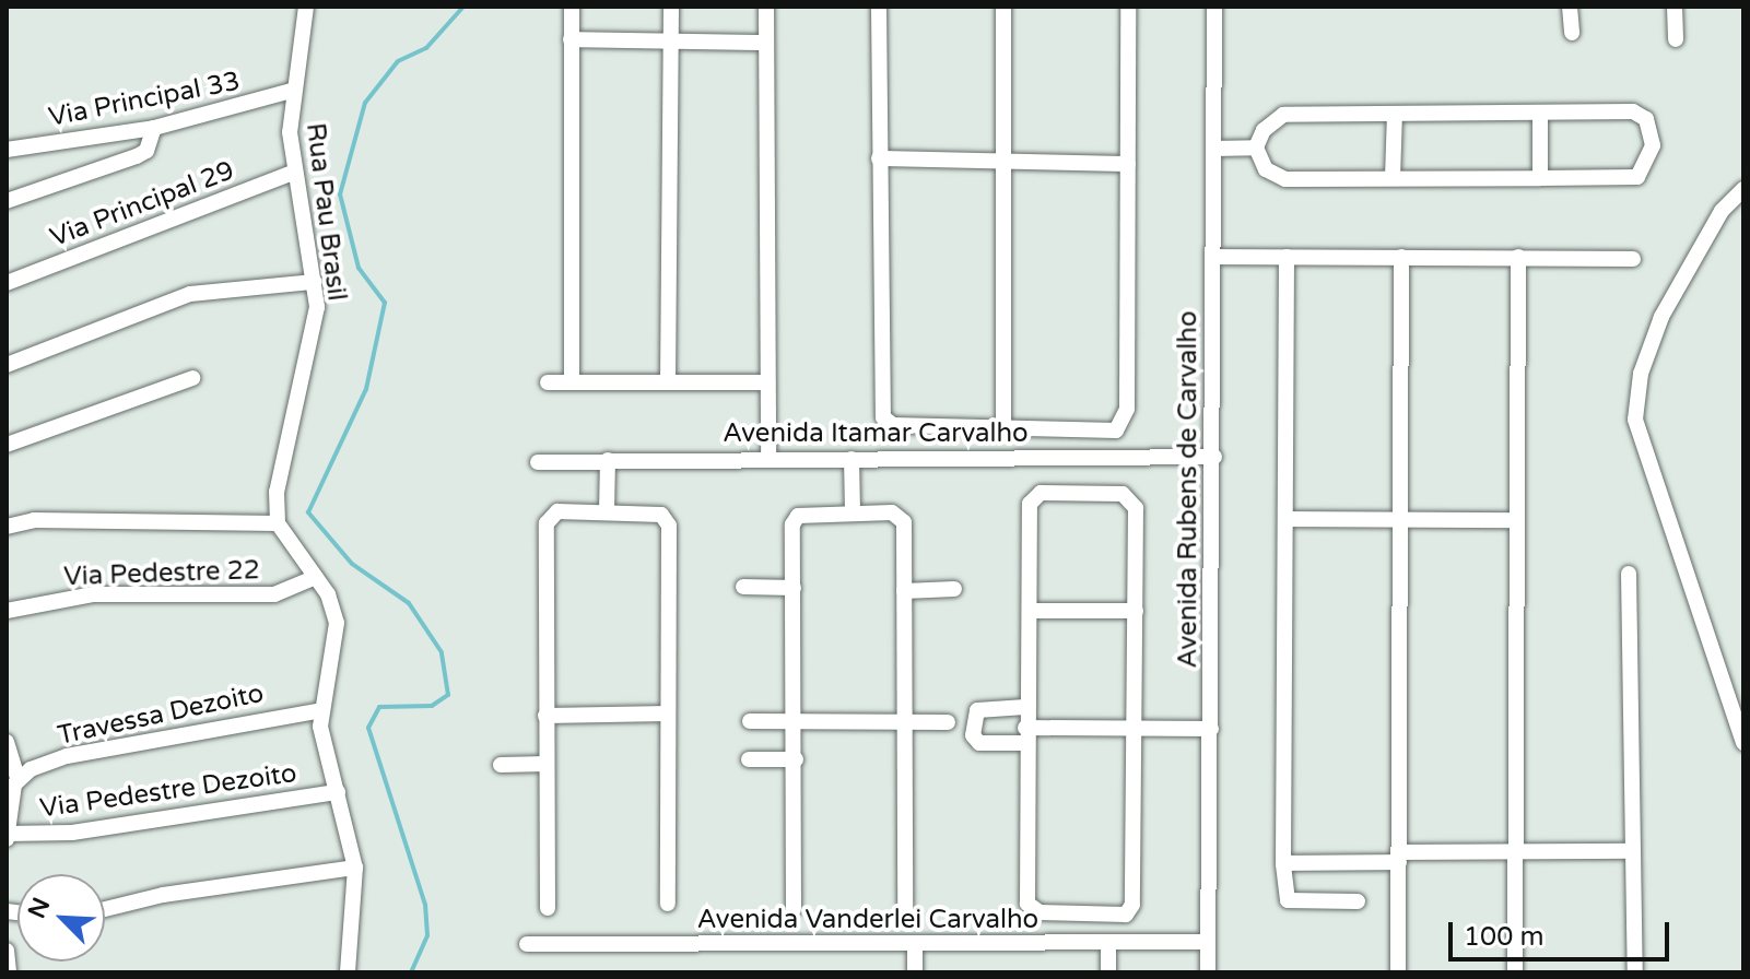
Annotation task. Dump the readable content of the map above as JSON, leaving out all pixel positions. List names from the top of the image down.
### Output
{
  "streets": {
    "street": [
      "Via Principal 33",
      "Via Principal 29",
      "Rua Pau Brasil",
      "Avenida Itamar Carvalho",
      "Avenida Rubens de Carvalho",
      "Via Pedestre 22",
      "Travessa Dezoito",
      "Via Pedestre Dezoito",
      "Avenida Vanderlei Carvalho"
    ]
  },
  "crossings": [
    ["Via Principal 33", "Rua Pau Brasil"],
    ["Via Principal 29", "Rua Pau Brasil"],
    ["Avenida Itamar Carvalho", "Avenida Rubens de Carvalho"],
    ["Avenida Rubens de Carvalho", "Avenida Vanderlei Carvalho"]
  ],
  "scale_bar": "100 m",
  "north": "top left"
}
